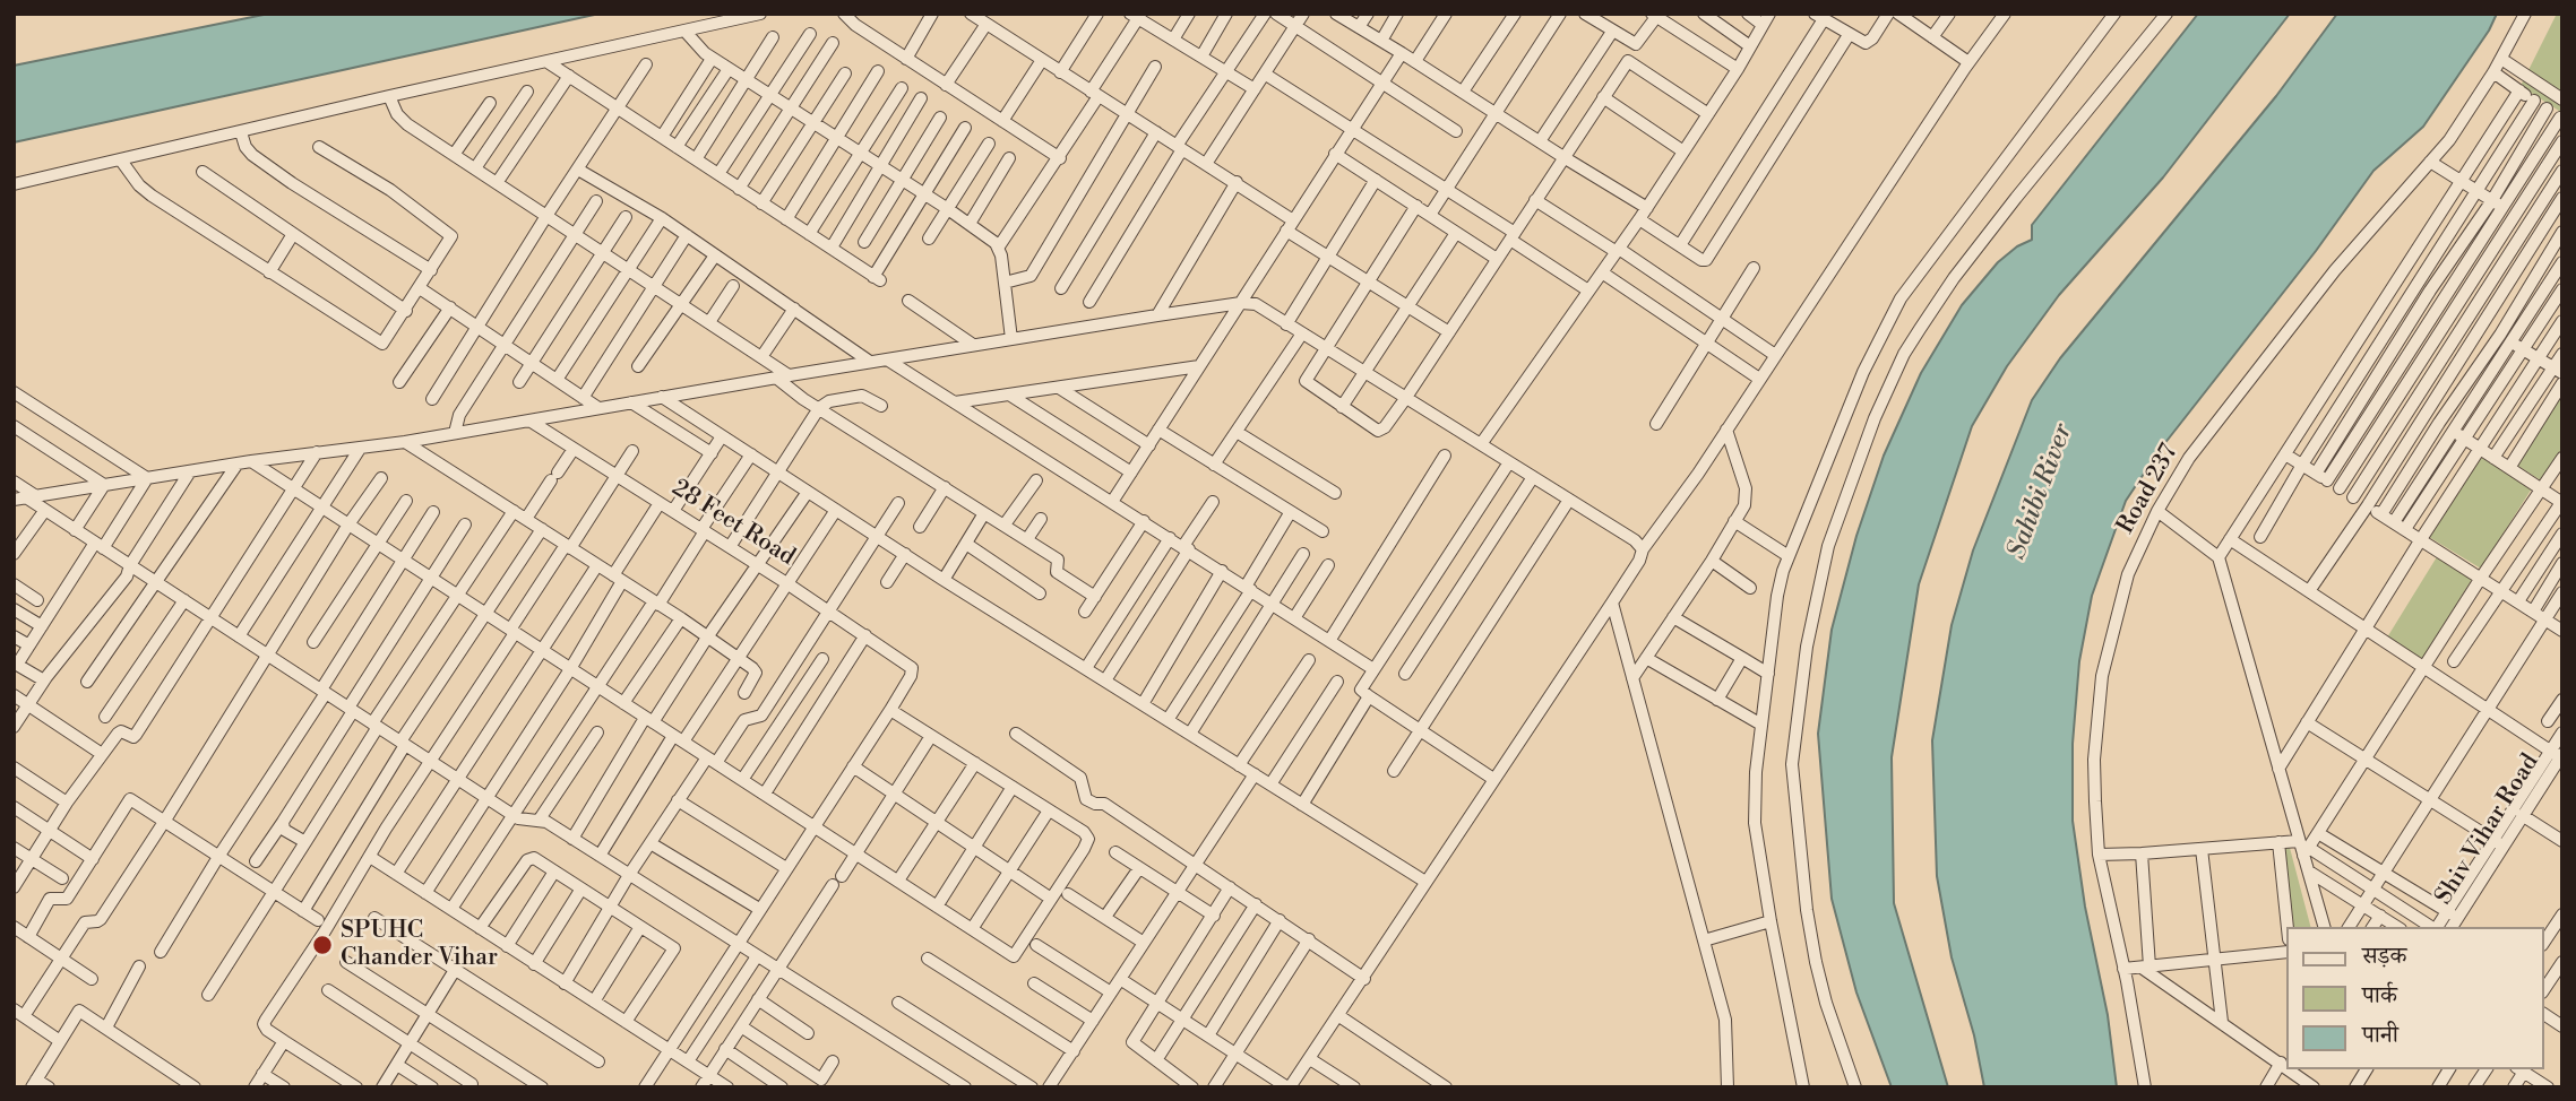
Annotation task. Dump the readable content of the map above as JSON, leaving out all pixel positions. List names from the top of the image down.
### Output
{
  "streets": {
    "street": ["Road 237", "28 Feet Road", "Shiv Vihar Road"]
  },
  "water": ["Sahibi River"],
  "places": ["SPUHC Chander Vihar"],
  "legend": ["सड़क", "पार्क", "पानी"]
}
